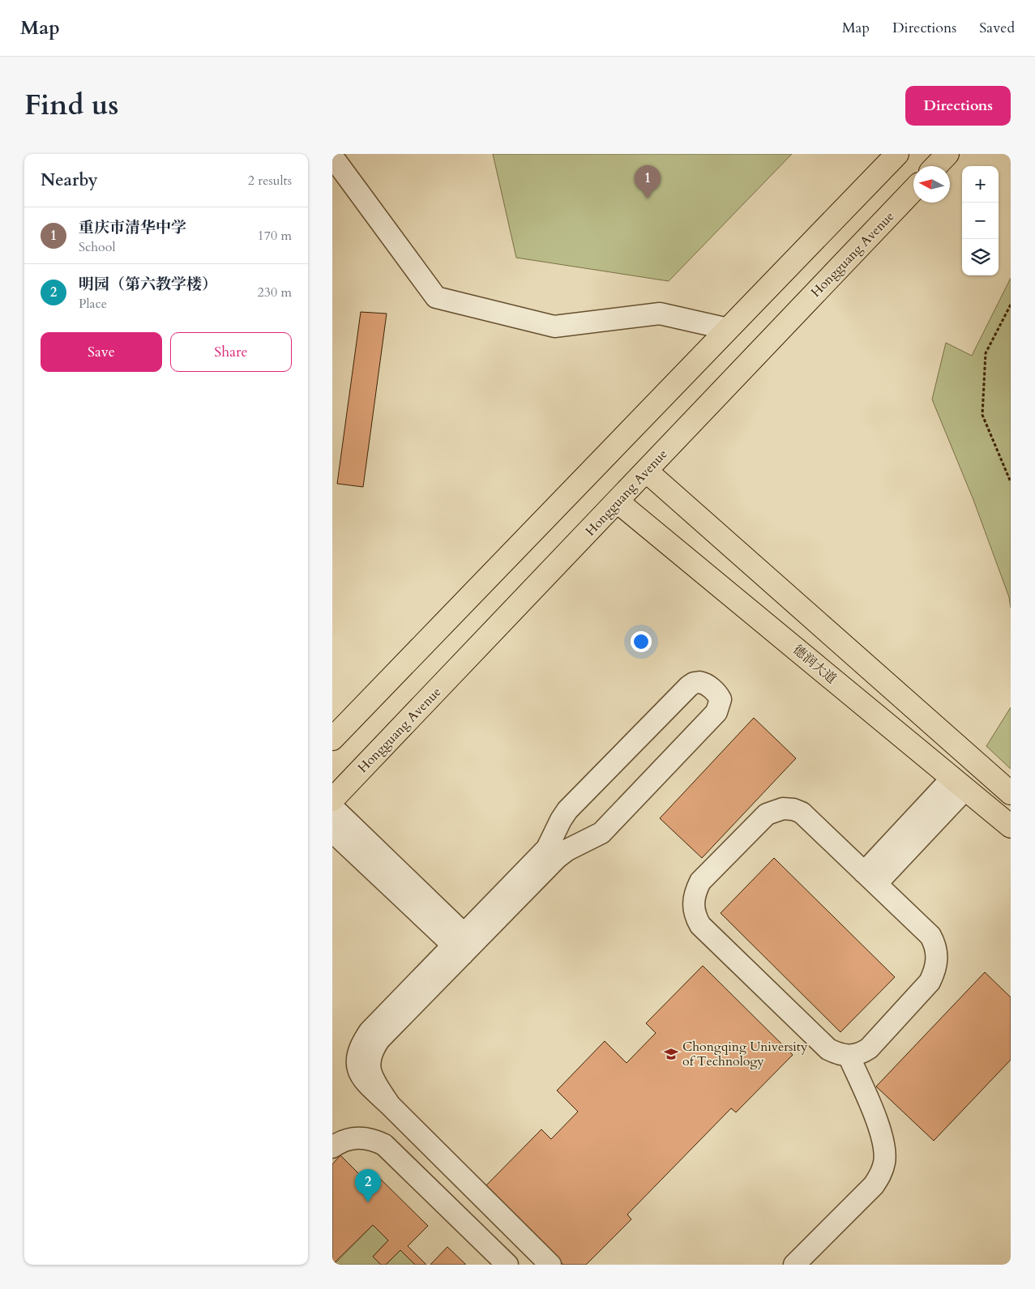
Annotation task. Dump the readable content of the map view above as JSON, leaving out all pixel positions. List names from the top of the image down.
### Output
{
  "streets": {
    "main road": ["Hongguang Avenue", "德润大道"]
  },
  "crossings": [
    ["Hongguang Avenue", "德润大道"]
  ],
  "places": {
    "school or university": ["Chongqing University of Technology"]
  },
  "north": "left",
  "page": {
    "header": "Map",
    "nav": ["Map", "Directions", "Saved"],
    "title": "Find us",
    "buttons": [
      "Directions",
      ["Save", "Share"]
    ],
    "heading": ["Nearby", "2 results"],
    "pins": ["1", "2"],
    "map_buttons": ["+", "−"],
    "list": [
      {
        "mark": "1",
        "name": "重庆市清华中学",
        "note": "School",
        "value": "170 m"
      },
      {
        "mark": "2",
        "name": "明园（第六教学楼）",
        "note": "Place",
        "value": "230 m"
      }
    ]
  }
}
